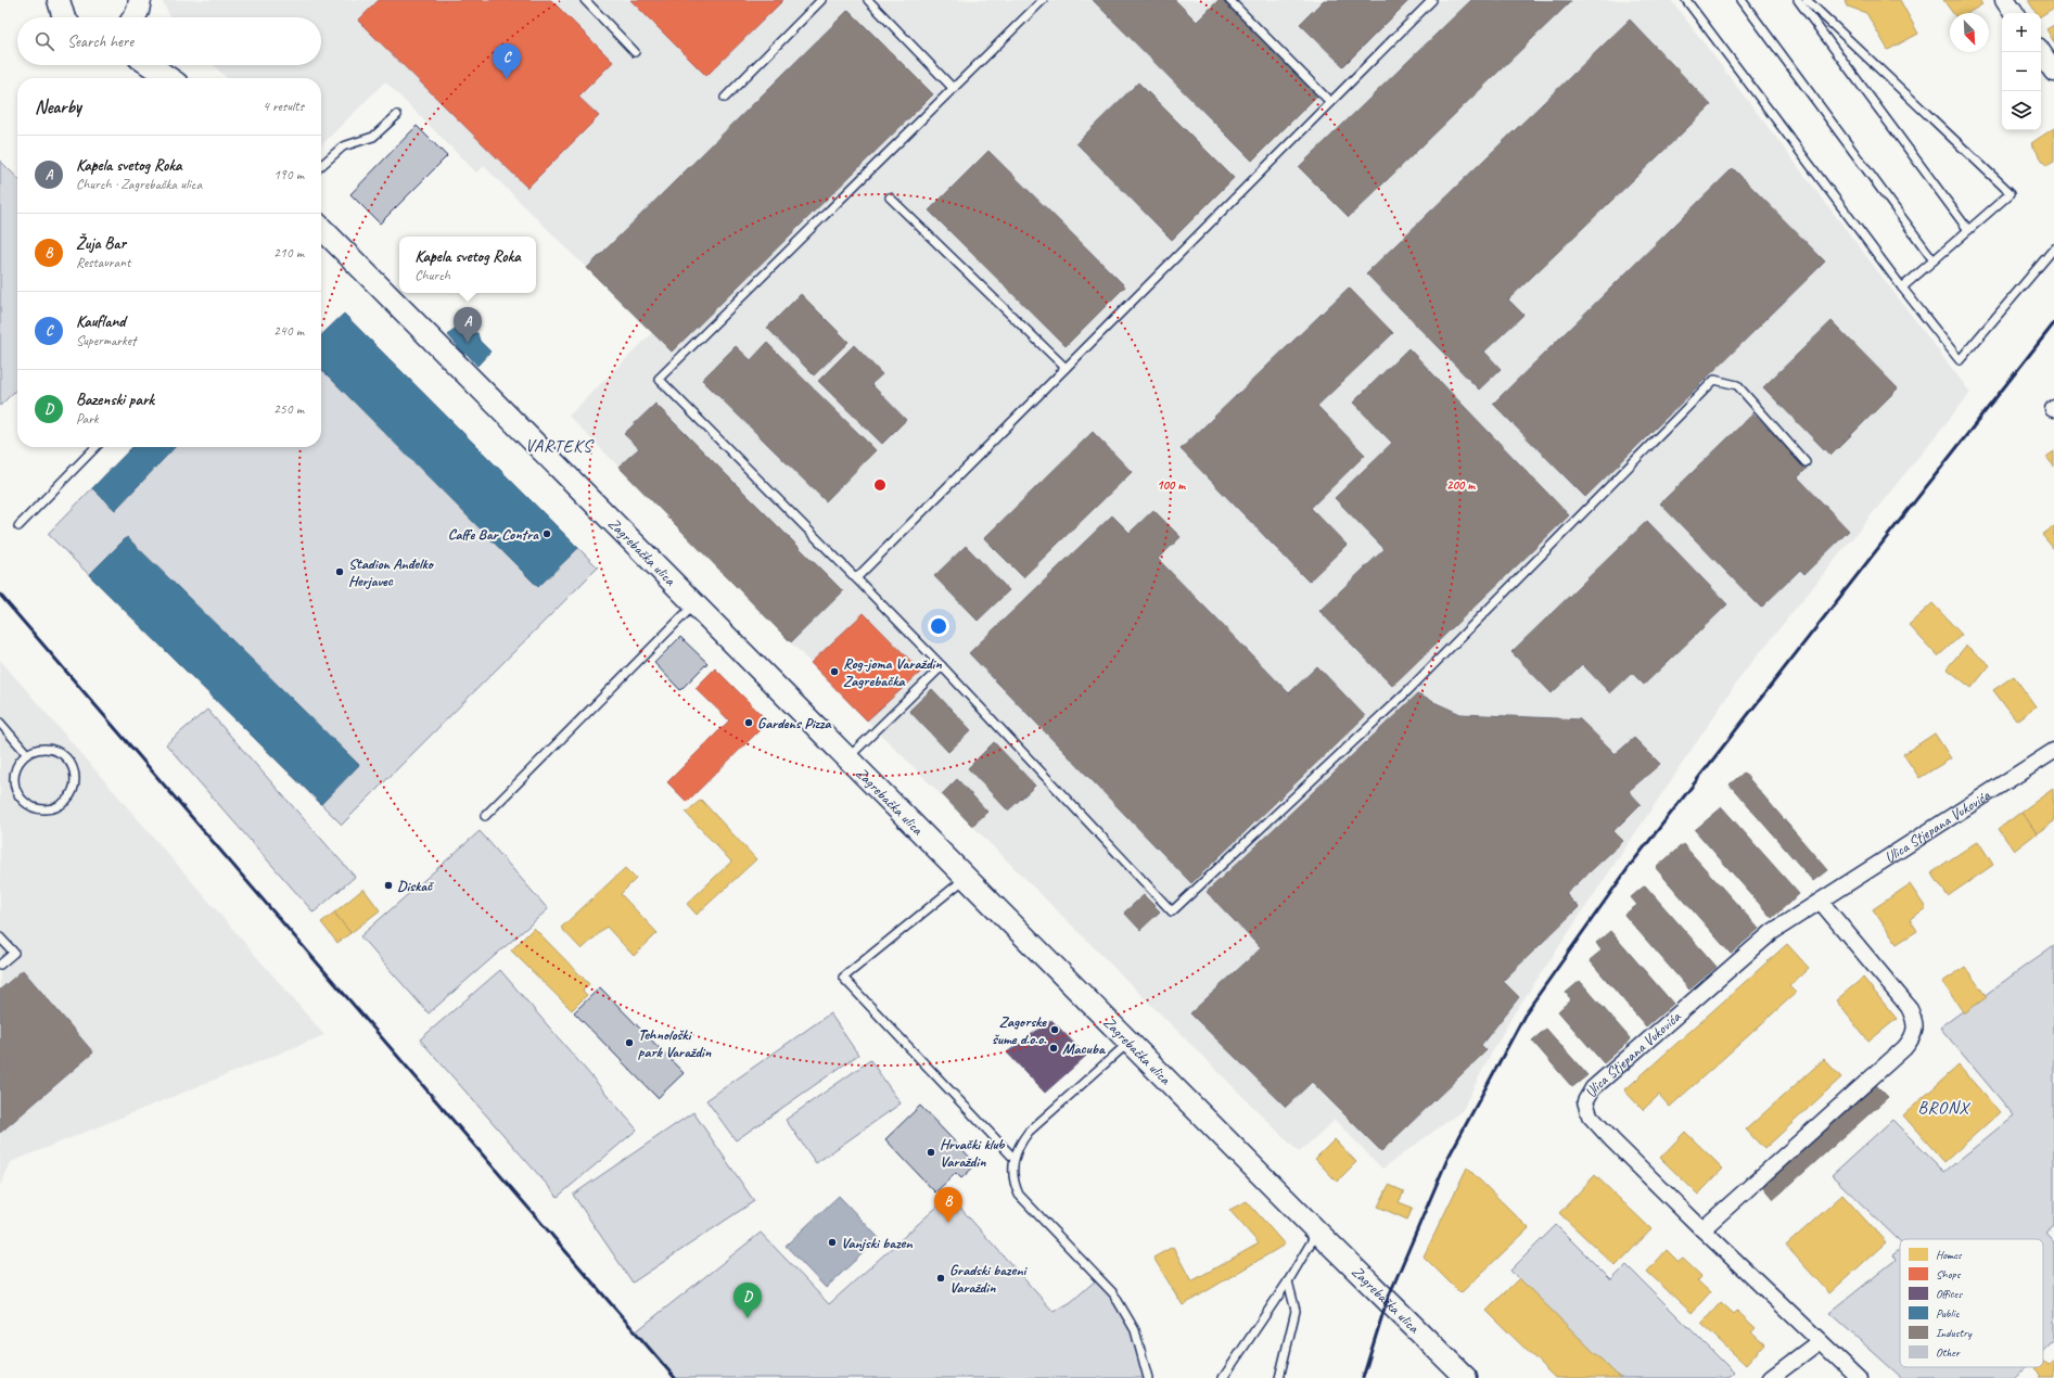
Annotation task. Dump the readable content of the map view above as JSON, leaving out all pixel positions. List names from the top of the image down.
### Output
{
  "streets": {
    "main road": ["Zagrebačka ulica"],
    "street": ["Ulica Stjepana Vukovića"]
  },
  "districts": ["VARTEKS", "BRONX"],
  "places": [
    "Caffe Bar Contra",
    "Stadion Anđelko Herjavec",
    "Rog-joma Varaždin Zagrebačka",
    "Gardens Pizza",
    "Diskač",
    "Zagorske šume d.o.o.",
    "Tehnološki park Varaždin",
    "Macuba",
    "Hrvački klub Varaždin",
    "Vanjski bazen",
    "Gradski bazeni Varaždin"
  ],
  "legend": [
    "Homes",
    "Shops",
    "Offices",
    "Public",
    "Industry",
    "Other"
  ],
  "north": "bottom right",
  "page": {
    "map_buttons": ["+", "−"],
    "search": "Search here",
    "pins": [
      "C",
      "A",
      "B",
      "D"
    ],
    "heading": ["Nearby", "4 results"],
    "list": [
      {
        "mark": "A",
        "name": "Kapela svetog Roka",
        "note": "Church · Zagrebačka ulica",
        "value": "190 m"
      },
      {
        "mark": "B",
        "name": "Žuja Bar",
        "note": "Restaurant",
        "value": "210 m"
      },
      {
        "mark": "C",
        "name": "Kaufland",
        "note": "Supermarket",
        "value": "240 m"
      },
      {
        "mark": "D",
        "name": "Bazenski park",
        "note": "Park",
        "value": "250 m"
      }
    ],
    "popup": ["Kapela svetog Roka", "Church"]
  },
  "rings": ["100 m", "200 m"]
}
